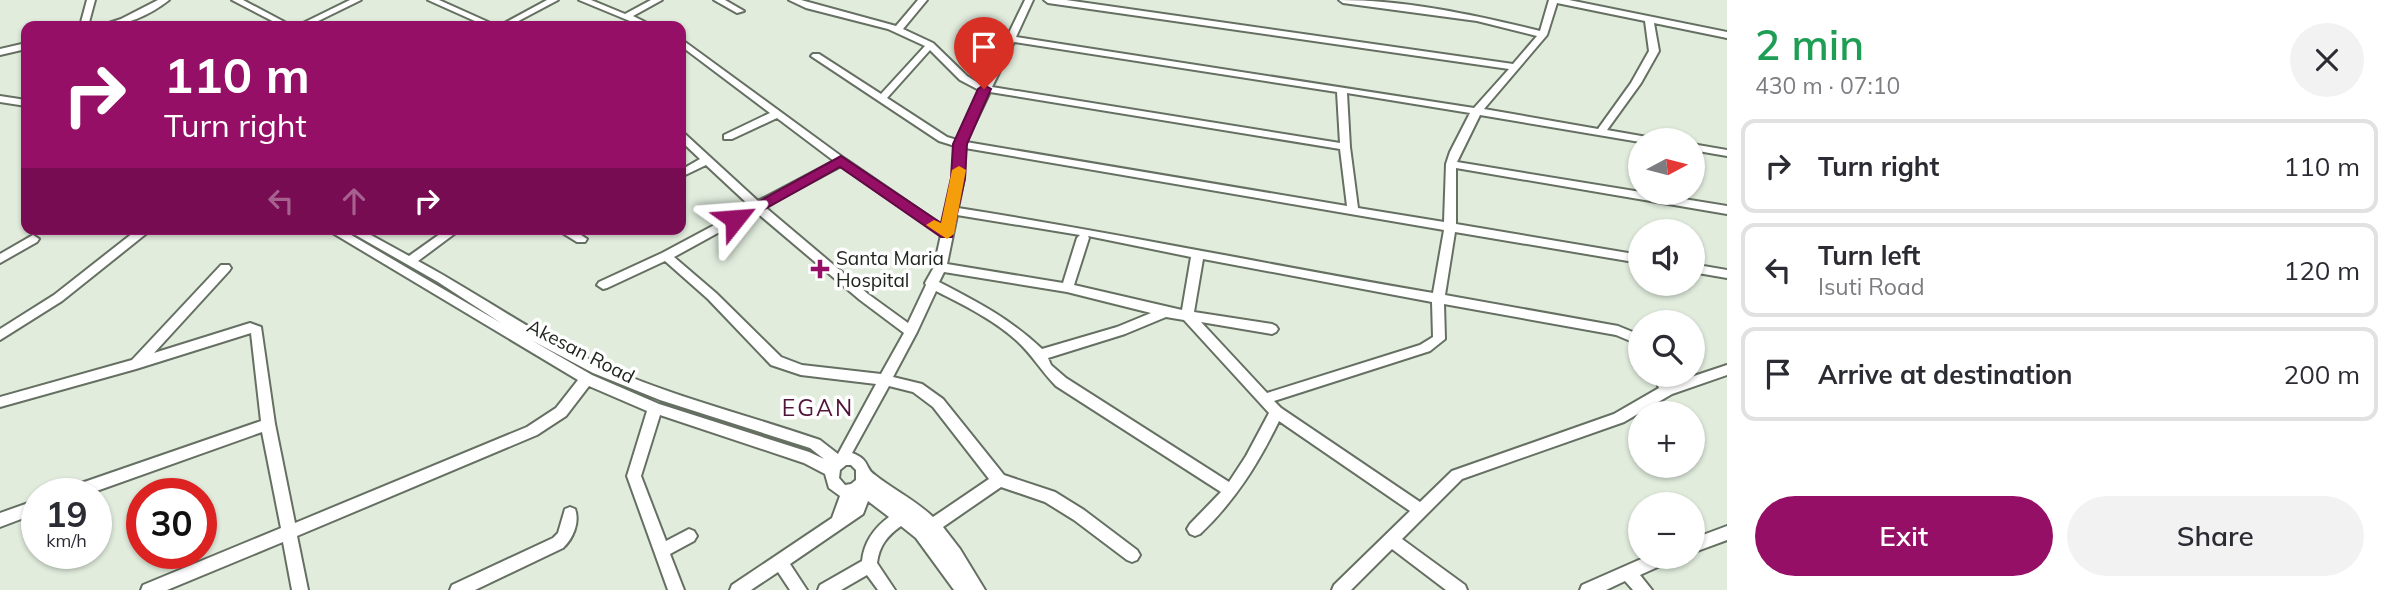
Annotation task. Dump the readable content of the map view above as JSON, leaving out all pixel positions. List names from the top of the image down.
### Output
{
  "streets": {
    "street": ["Akesan Road"]
  },
  "districts": ["EGAN"],
  "places": {
    "health": ["Santa Maria Hospital"]
  },
  "north": "right",
  "page": {
    "heading": ["2 min", "430 m · 07:10"],
    "turn": ["110 m", "Turn right"],
    "list": [
      {
        "name": "Turn right",
        "value": "110 m"
      },
      {
        "name": "Turn left",
        "note": "Isuti Road",
        "value": "120 m"
      },
      {
        "name": "Arrive at destination",
        "value": "200 m"
      }
    ],
    "map_buttons": ["+", "−"],
    "speed": "19 km/h",
    "limit": "30",
    "buttons": ["Exit", "Share"]
  }
}
